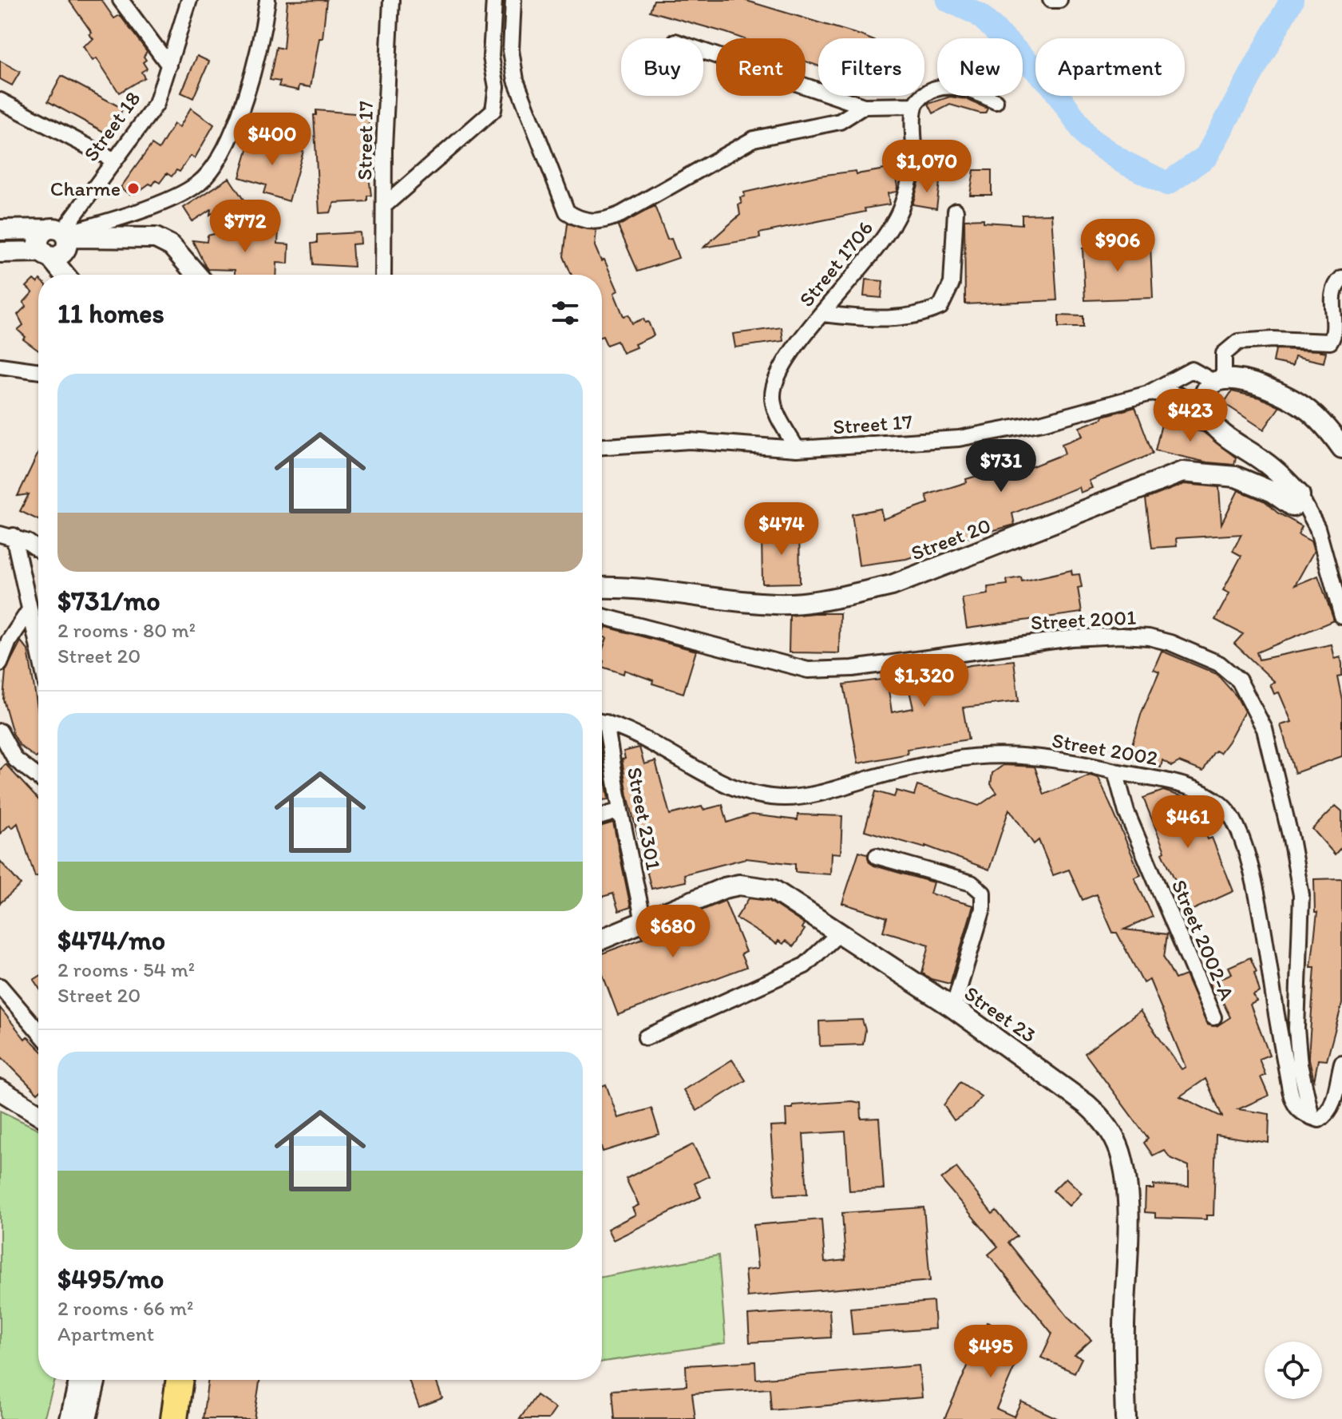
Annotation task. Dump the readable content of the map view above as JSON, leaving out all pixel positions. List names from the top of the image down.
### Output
{
  "streets": {
    "street": [
      "Street 18",
      "Street 17",
      "Street 1706",
      "Street 20",
      "Street 2001",
      "Street 2002",
      "Street 2301",
      "Street 2002-A",
      "Street 23"
    ]
  },
  "crossings": [
    ["Street 17", "Street 1706"],
    ["Street 2001", "Street 2002"],
    ["Street 2002", "Street 2002-A"],
    ["Street 2301", "Street 23"]
  ],
  "places": ["Charme"],
  "page": {
    "chip": [
      "Buy",
      "Rent",
      "Filters",
      "New",
      "Apartment"
    ],
    "price": [
      "$400",
      "$1,070",
      "$772",
      "$906",
      "$423",
      "$731",
      "$474",
      "$1,320",
      "$461",
      "$680",
      "$495"
    ],
    "heading": "11 homes",
    "list": [
      {
        "name": "$731/mo",
        "note": "2 rooms · 80 m² · Street 20"
      },
      {
        "name": "$474/mo",
        "note": "2 rooms · 54 m² · Street 20"
      },
      {
        "name": "$495/mo",
        "note": "2 rooms · 66 m² · Apartment"
      }
    ]
  }
}
